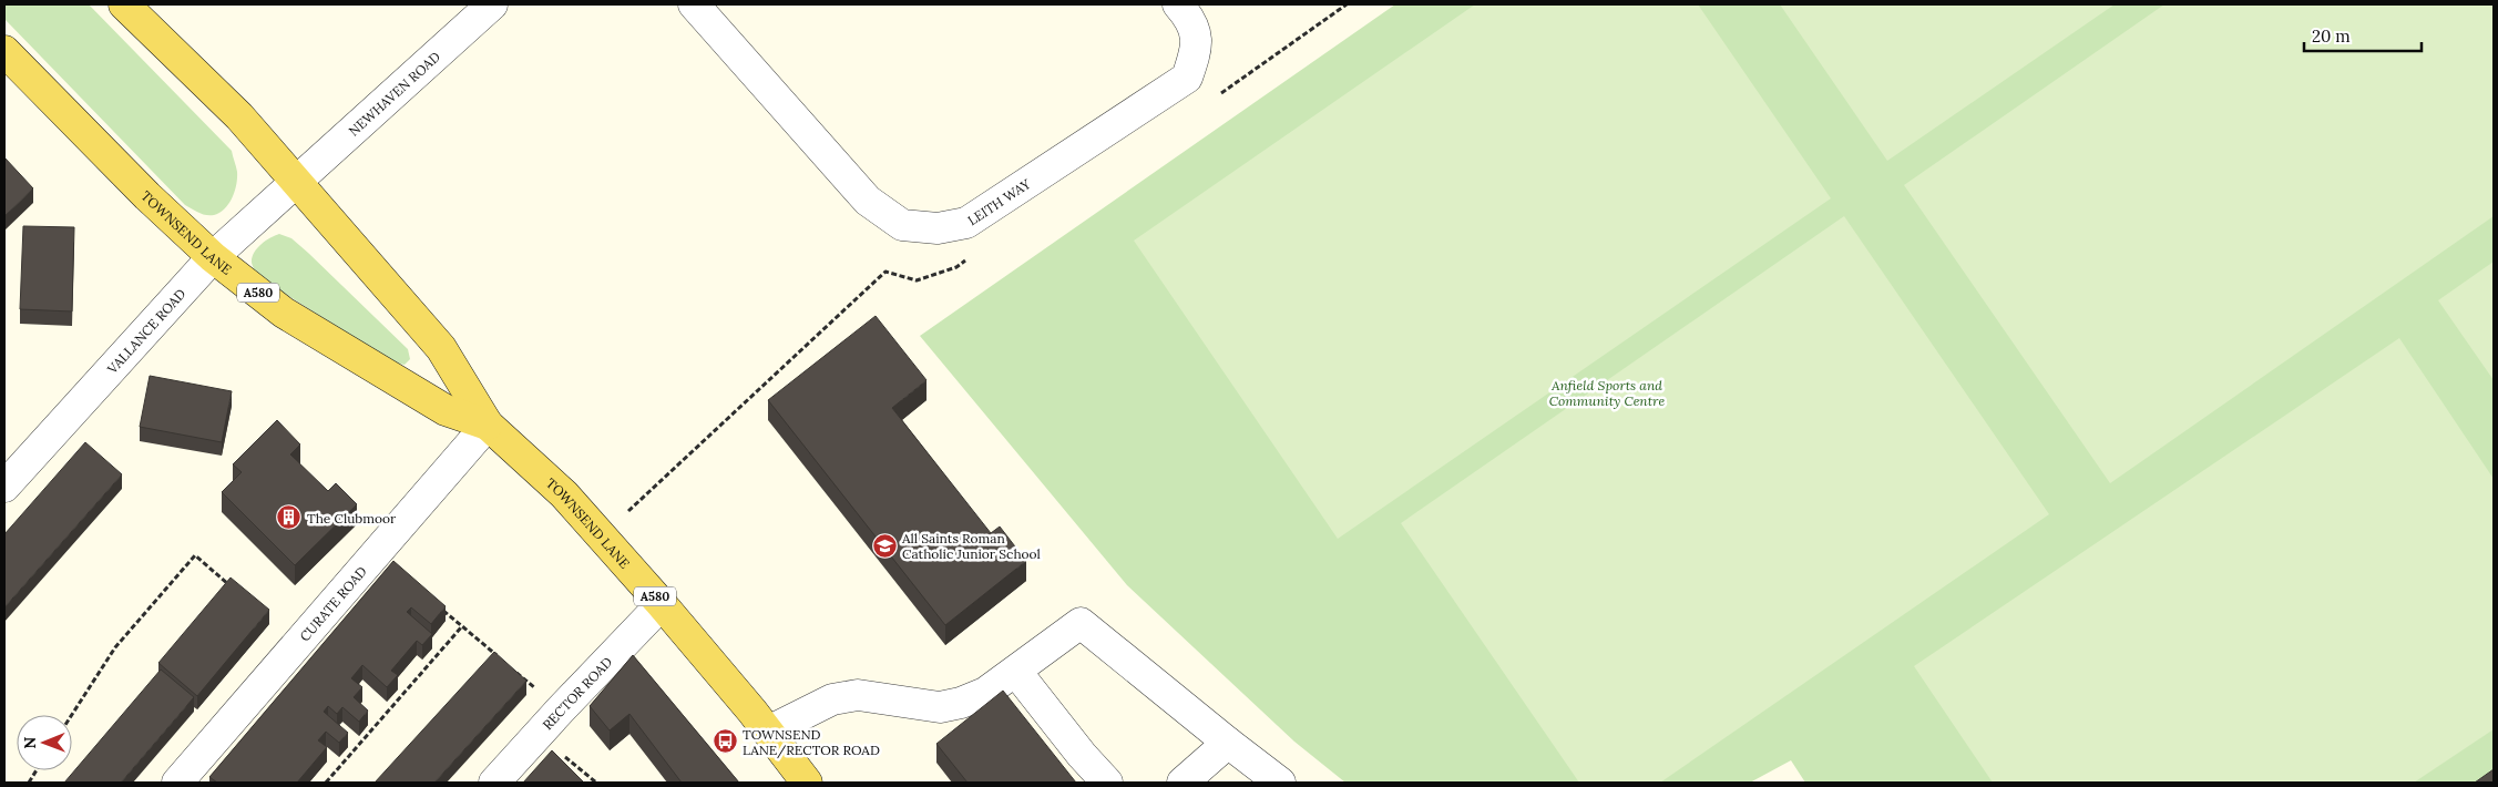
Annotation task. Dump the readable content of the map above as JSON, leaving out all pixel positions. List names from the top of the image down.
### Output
{
  "streets": {
    "main road": ["TOWNSEND LANE", "A580"],
    "street": [
      "NEWHAVEN ROAD",
      "LEITH WAY",
      "VALLANCE ROAD",
      "CURATE ROAD",
      "RECTOR ROAD"
    ]
  },
  "crossings": [
    ["NEWHAVEN ROAD", "TOWNSEND LANE"],
    ["NEWHAVEN ROAD", "VALLANCE ROAD"],
    ["TOWNSEND LANE", "VALLANCE ROAD"],
    ["TOWNSEND LANE", "CURATE ROAD"],
    ["TOWNSEND LANE", "RECTOR ROAD"]
  ],
  "parks": ["Anfield Sports and Community Centre"],
  "places": {
    "building": ["The Clubmoor"],
    "school or university": ["All Saints Roman Catholic Junior School"],
    "bus stop": ["TOWNSEND LANE/RECTOR ROAD"]
  },
  "scale_bar": "20 m",
  "north": "left"
}
